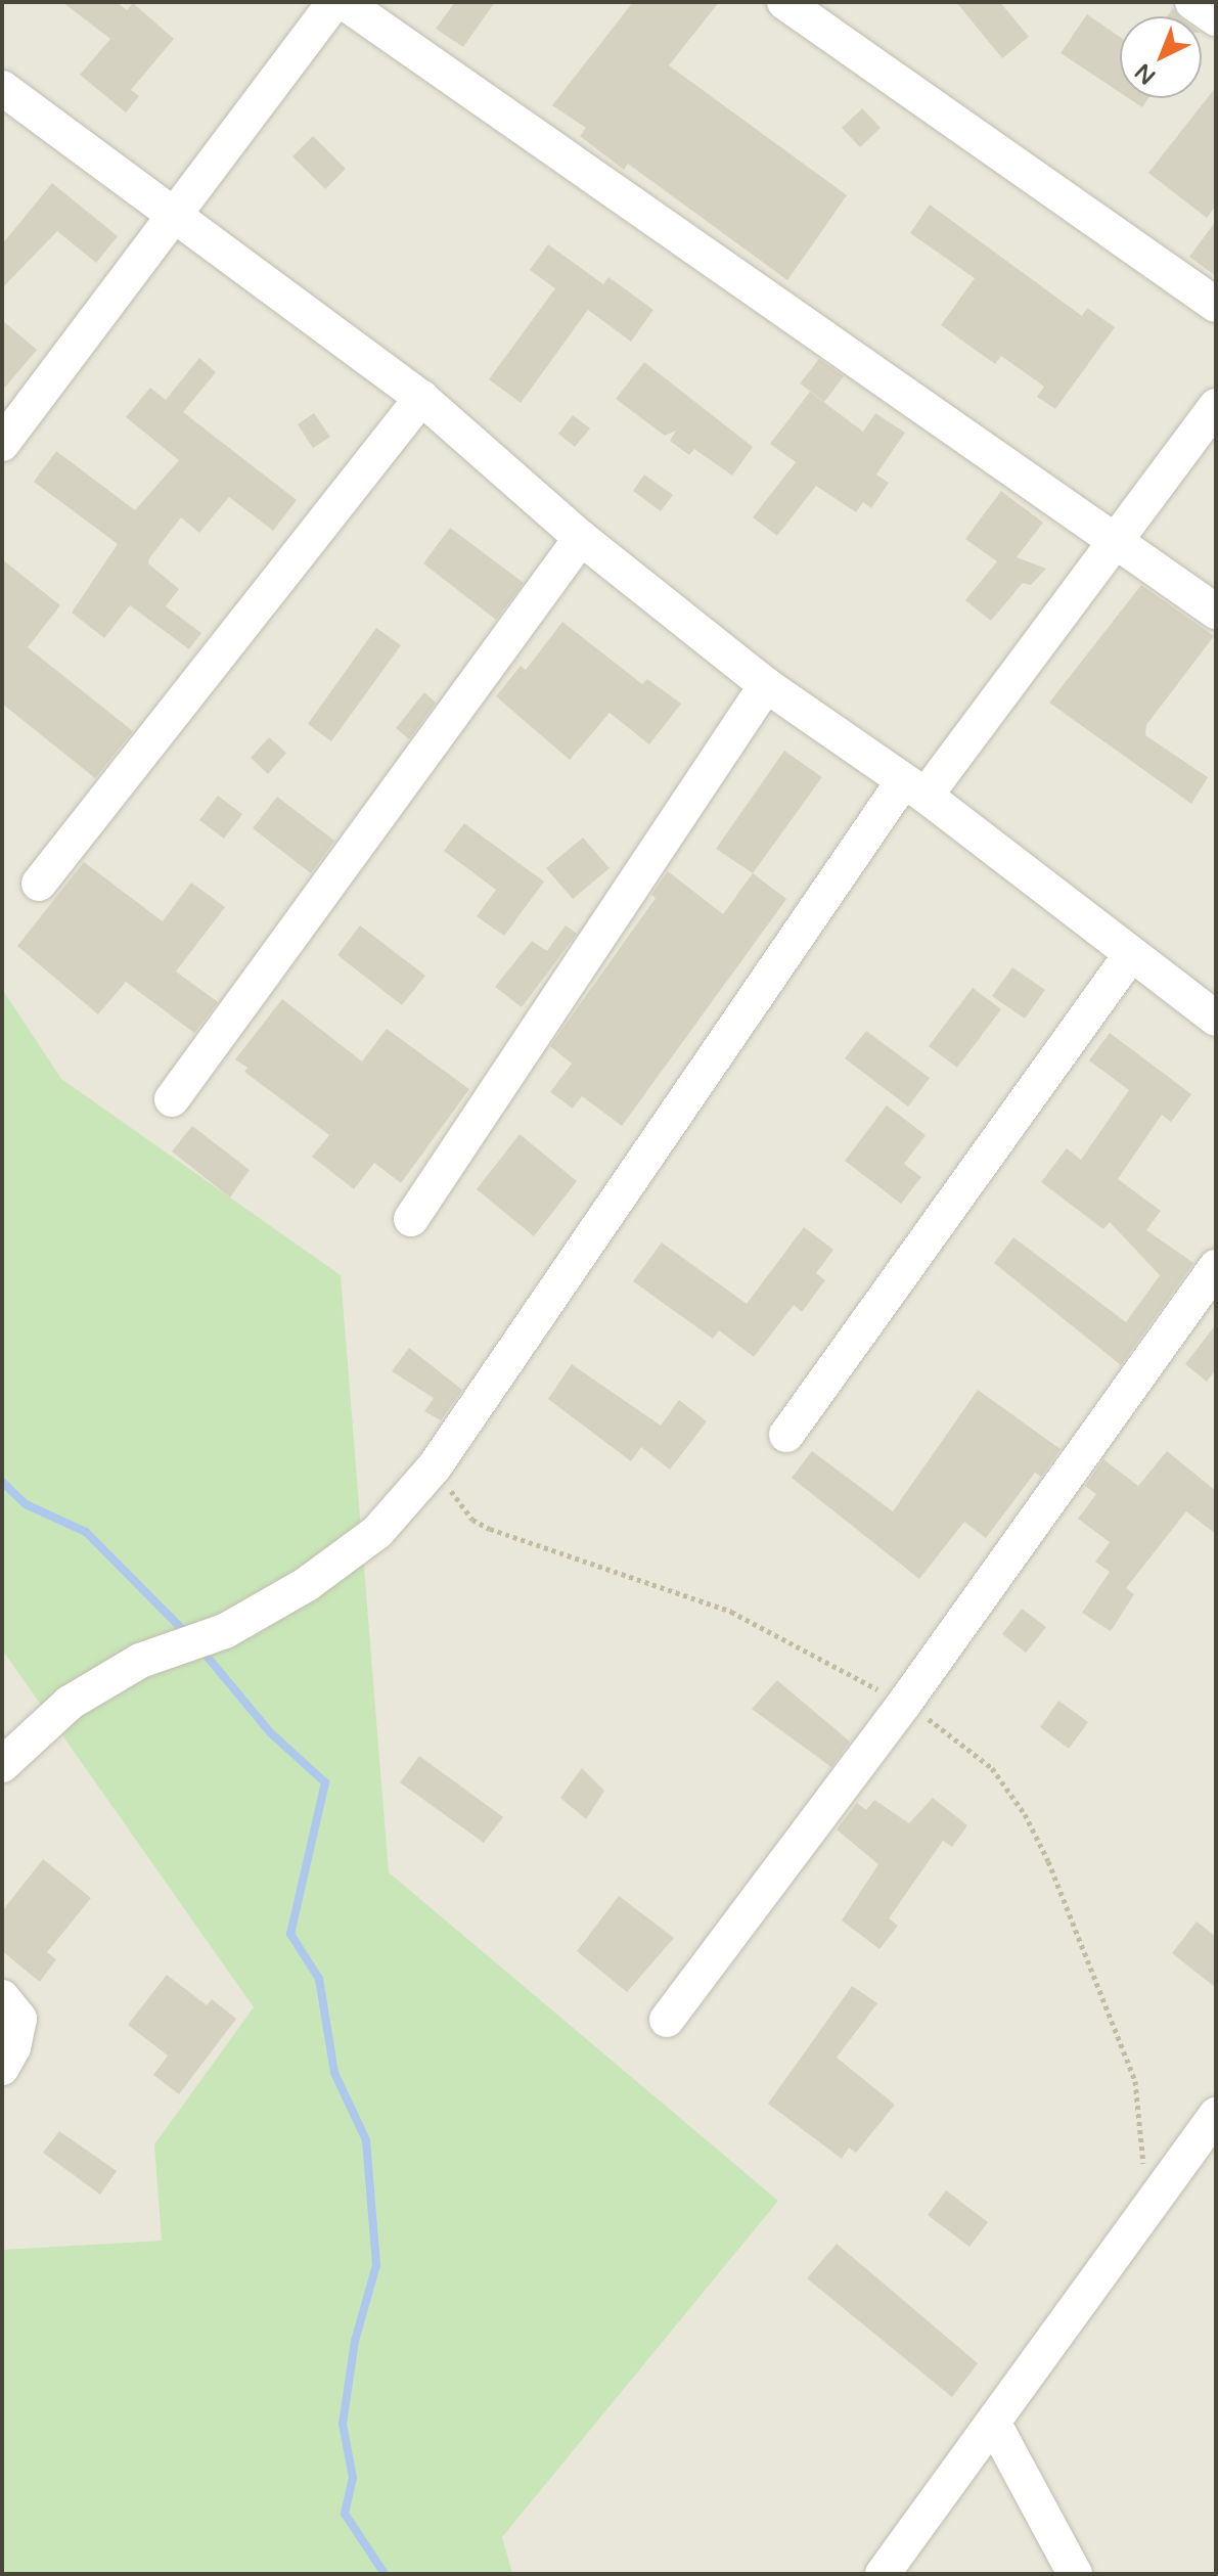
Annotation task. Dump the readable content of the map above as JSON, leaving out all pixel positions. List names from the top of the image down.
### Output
{
  "north": "bottom left"
}
